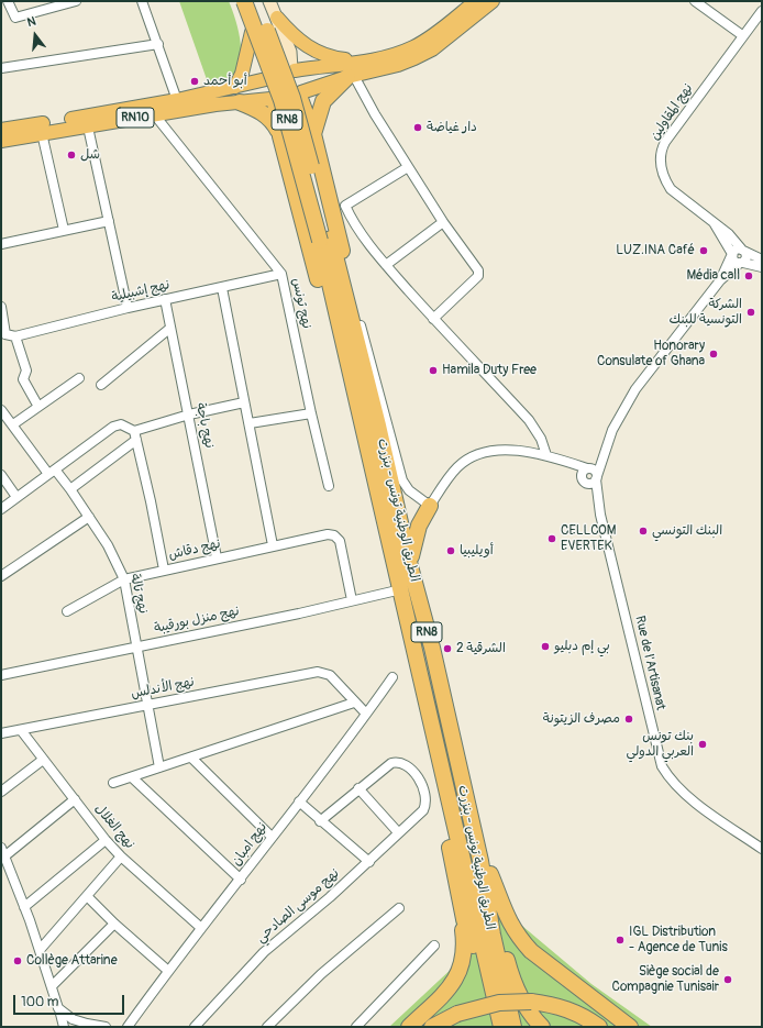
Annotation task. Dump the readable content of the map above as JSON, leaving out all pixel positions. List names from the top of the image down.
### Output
{
  "streets": {
    "highway": ["RN8", "الطريق الوطنية تونس - بنزرت"],
    "main road": ["RN10"],
    "street": [
      "نهج المقاولين",
      "نهج إشبيلية",
      "نهج تونس",
      "نهج باجة",
      "نهج دقاش",
      "نهج تالة",
      "نهج منزل بورقيبة",
      "Rue de l'Artisanat",
      "نهج الأندلس",
      "نهج الغلال",
      "نهج امبان",
      "نهج موسى الصادحي"
    ]
  },
  "crossings": [
    ["RN10", "نهج تونس"],
    ["RN8", "الطريق الوطنية تونس - بنزرت"],
    ["نهج إشبيلية", "نهج تونس"],
    ["نهج إشبيلية", "نهج باجة"],
    ["نهج باجة", "نهج دقاش"],
    ["الطريق الوطنية تونس - بنزرت", "نهج منزل بورقيبة"],
    ["نهج دقاش", "نهج تالة"],
    ["نهج دقاش", "نهج منزل بورقيبة"],
    ["نهج تالة", "نهج منزل بورقيبة"],
    ["نهج تالة", "نهج الأندلس"],
    ["نهج الأندلس", "نهج الغلال"],
    ["نهج الغلال", "نهج امبان"]
  ],
  "places": [
    "أبو أحمد",
    "دار غياضة",
    "شل",
    "LUZ.INA Café",
    "Média call",
    "الشركة التونسية للبنك",
    "Honorary Consulate of Ghana",
    "Hamila Duty Free",
    "البنك التونسي",
    "CELLCOM EVERTEK",
    "أويليبيا",
    "بي إم دبليو",
    "الشرقية 2",
    "مصرف الزيتونة",
    "بنك تونس العربي الدولي",
    "IGL Distribution - Agence de Tunis",
    "Collège Attarine",
    "Siège social de Compagnie Tunisair"
  ],
  "scale_bar": "100 m",
  "north": "top"
}
